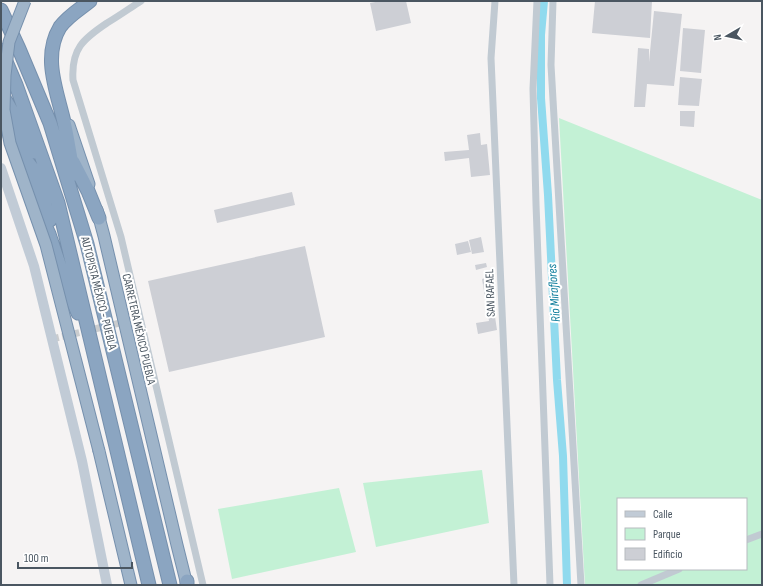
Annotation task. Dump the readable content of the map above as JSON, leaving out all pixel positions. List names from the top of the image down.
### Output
{
  "streets": {
    "highway": ["AUTOPISTA MÉXICO - PUEBLA", "CARRETERA MÉXICO PUEBLA"],
    "street": ["SAN RAFAEL"]
  },
  "water": ["Rio Miraflores"],
  "legend": ["Calle", "Parque", "Edificio"],
  "scale_bar": "100 m",
  "north": "left"
}
